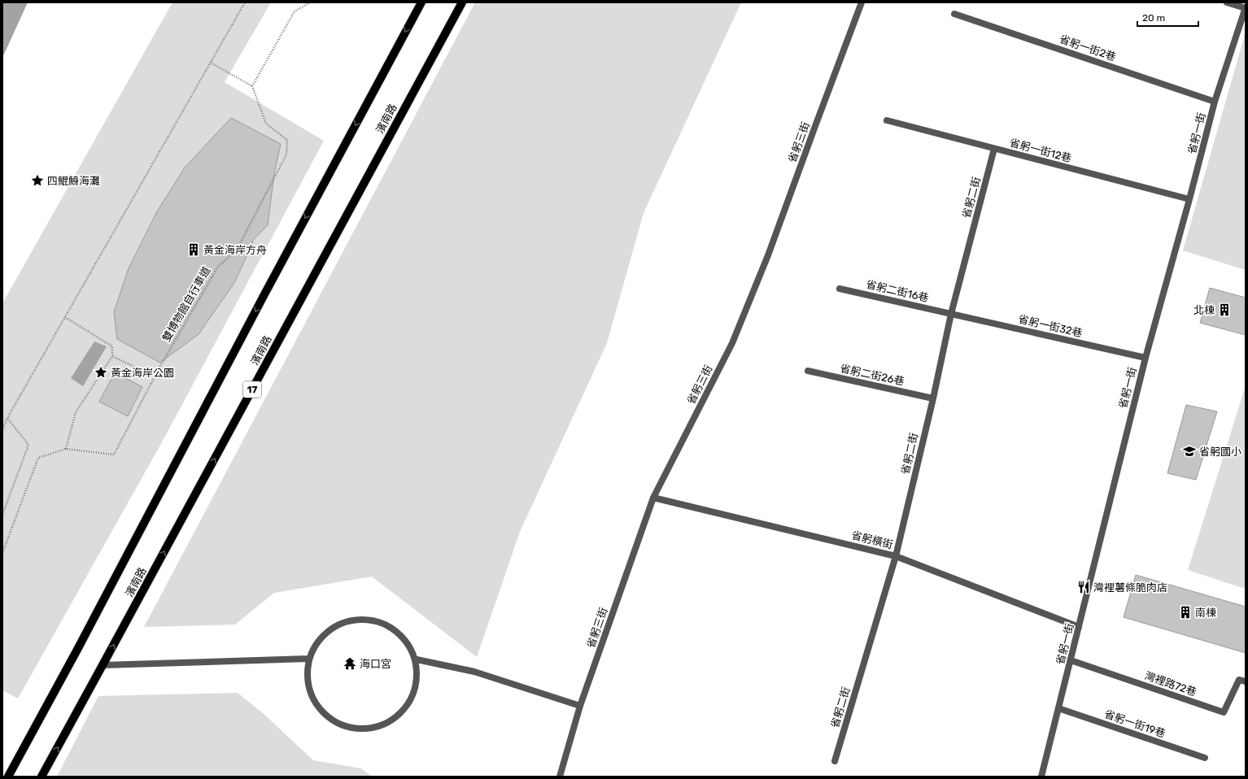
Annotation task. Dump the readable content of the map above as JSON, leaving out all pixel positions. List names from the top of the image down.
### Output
{
  "streets": {
    "main road": ["濱南路", "17"],
    "street": [
      "省躬一街2巷",
      "省躬一街",
      "省躬三街",
      "省躬一街12巷",
      "省躬二街",
      "省躬二街16巷",
      "省躬一街32巷",
      "省躬二街26巷",
      "省躬橫街",
      "灣裡路72巷",
      "省躬一街19巷"
    ],
    "path": ["雙博物館自行車道"]
  },
  "crossings": [
    ["省躬一街2巷", "省躬一街"],
    ["省躬一街", "省躬一街12巷"],
    ["省躬一街", "省躬一街32巷"],
    ["省躬一街", "省躬橫街"],
    ["省躬一街", "灣裡路72巷"],
    ["省躬一街", "省躬一街19巷"],
    ["省躬三街", "省躬橫街"],
    ["省躬一街12巷", "省躬二街"],
    ["省躬二街", "省躬二街16巷"],
    ["省躬二街", "省躬一街32巷"],
    ["省躬二街", "省躬二街26巷"],
    ["省躬二街", "省躬橫街"],
    ["省躬二街16巷", "省躬一街32巷"]
  ],
  "places": {
    "place": ["四鯤鯓海灘", "黃金海岸公園"],
    "building": ["黃金海岸方舟", "北棟", "南棟"],
    "school or university": ["省躬國小"],
    "restaurant": ["灣裡薯條脆肉店"],
    "temple": ["海口宮"]
  },
  "scale_bar": "20 m"
}
